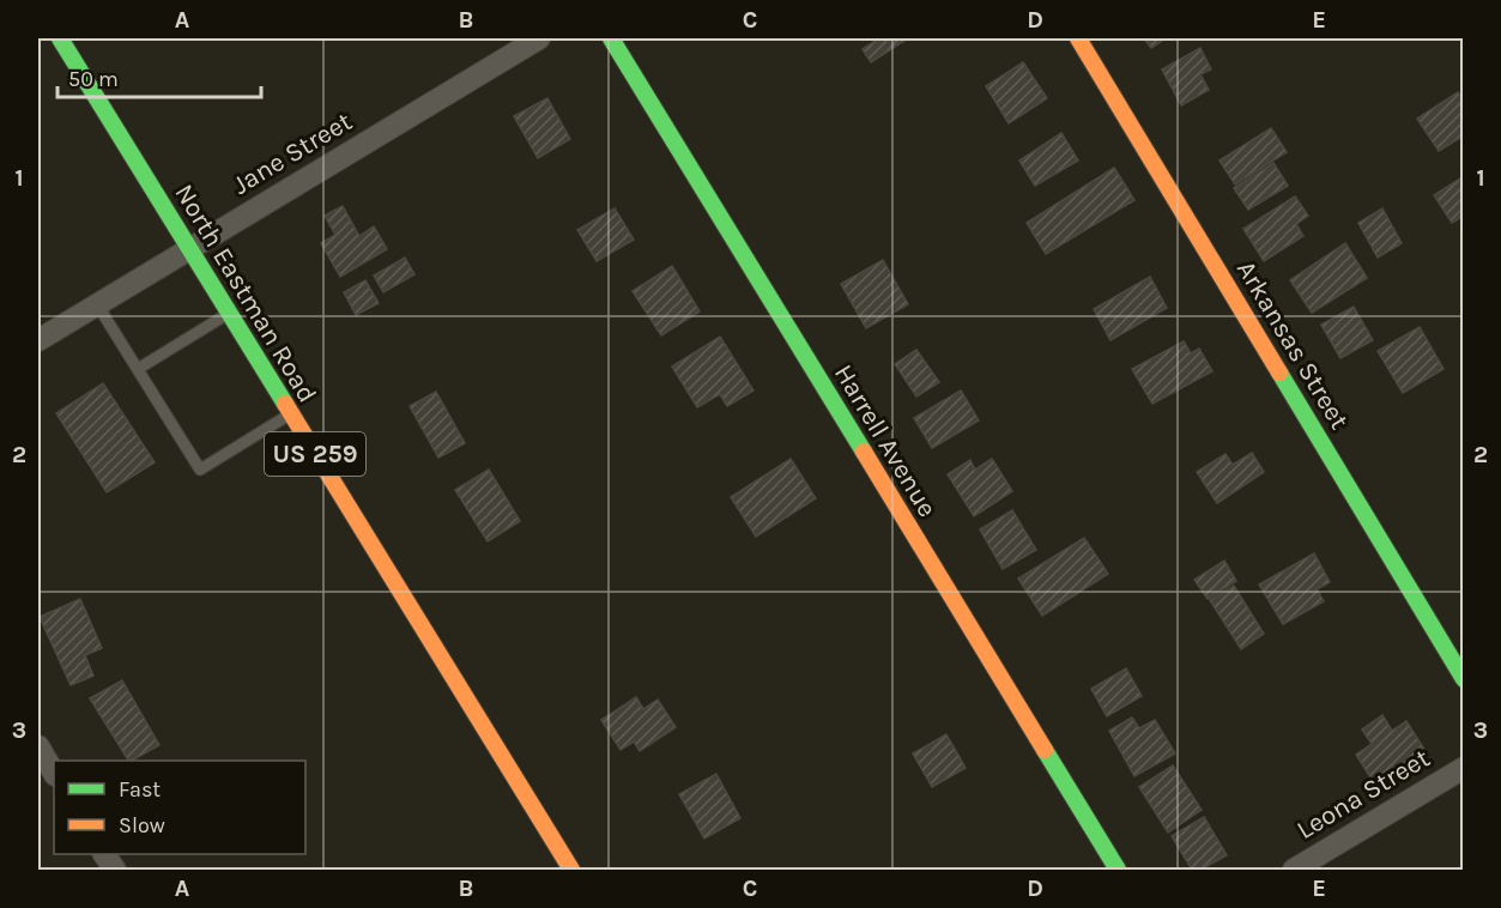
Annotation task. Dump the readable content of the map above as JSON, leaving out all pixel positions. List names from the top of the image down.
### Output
{
  "streets": {
    "street": [
      "Jane Street",
      "North Eastman Road",
      "Arkansas Street",
      "Harrell Avenue",
      "US 259",
      "Leona Street"
    ]
  },
  "crossings": [
    ["Jane Street", "North Eastman Road"]
  ],
  "legend": ["Fast", "Slow"],
  "scale_bar": "50 m",
  "grid": {
    "columns": [
      "A",
      "B",
      "C",
      "D",
      "E"
    ],
    "rows": ["1", "2", "3"]
  }
}
